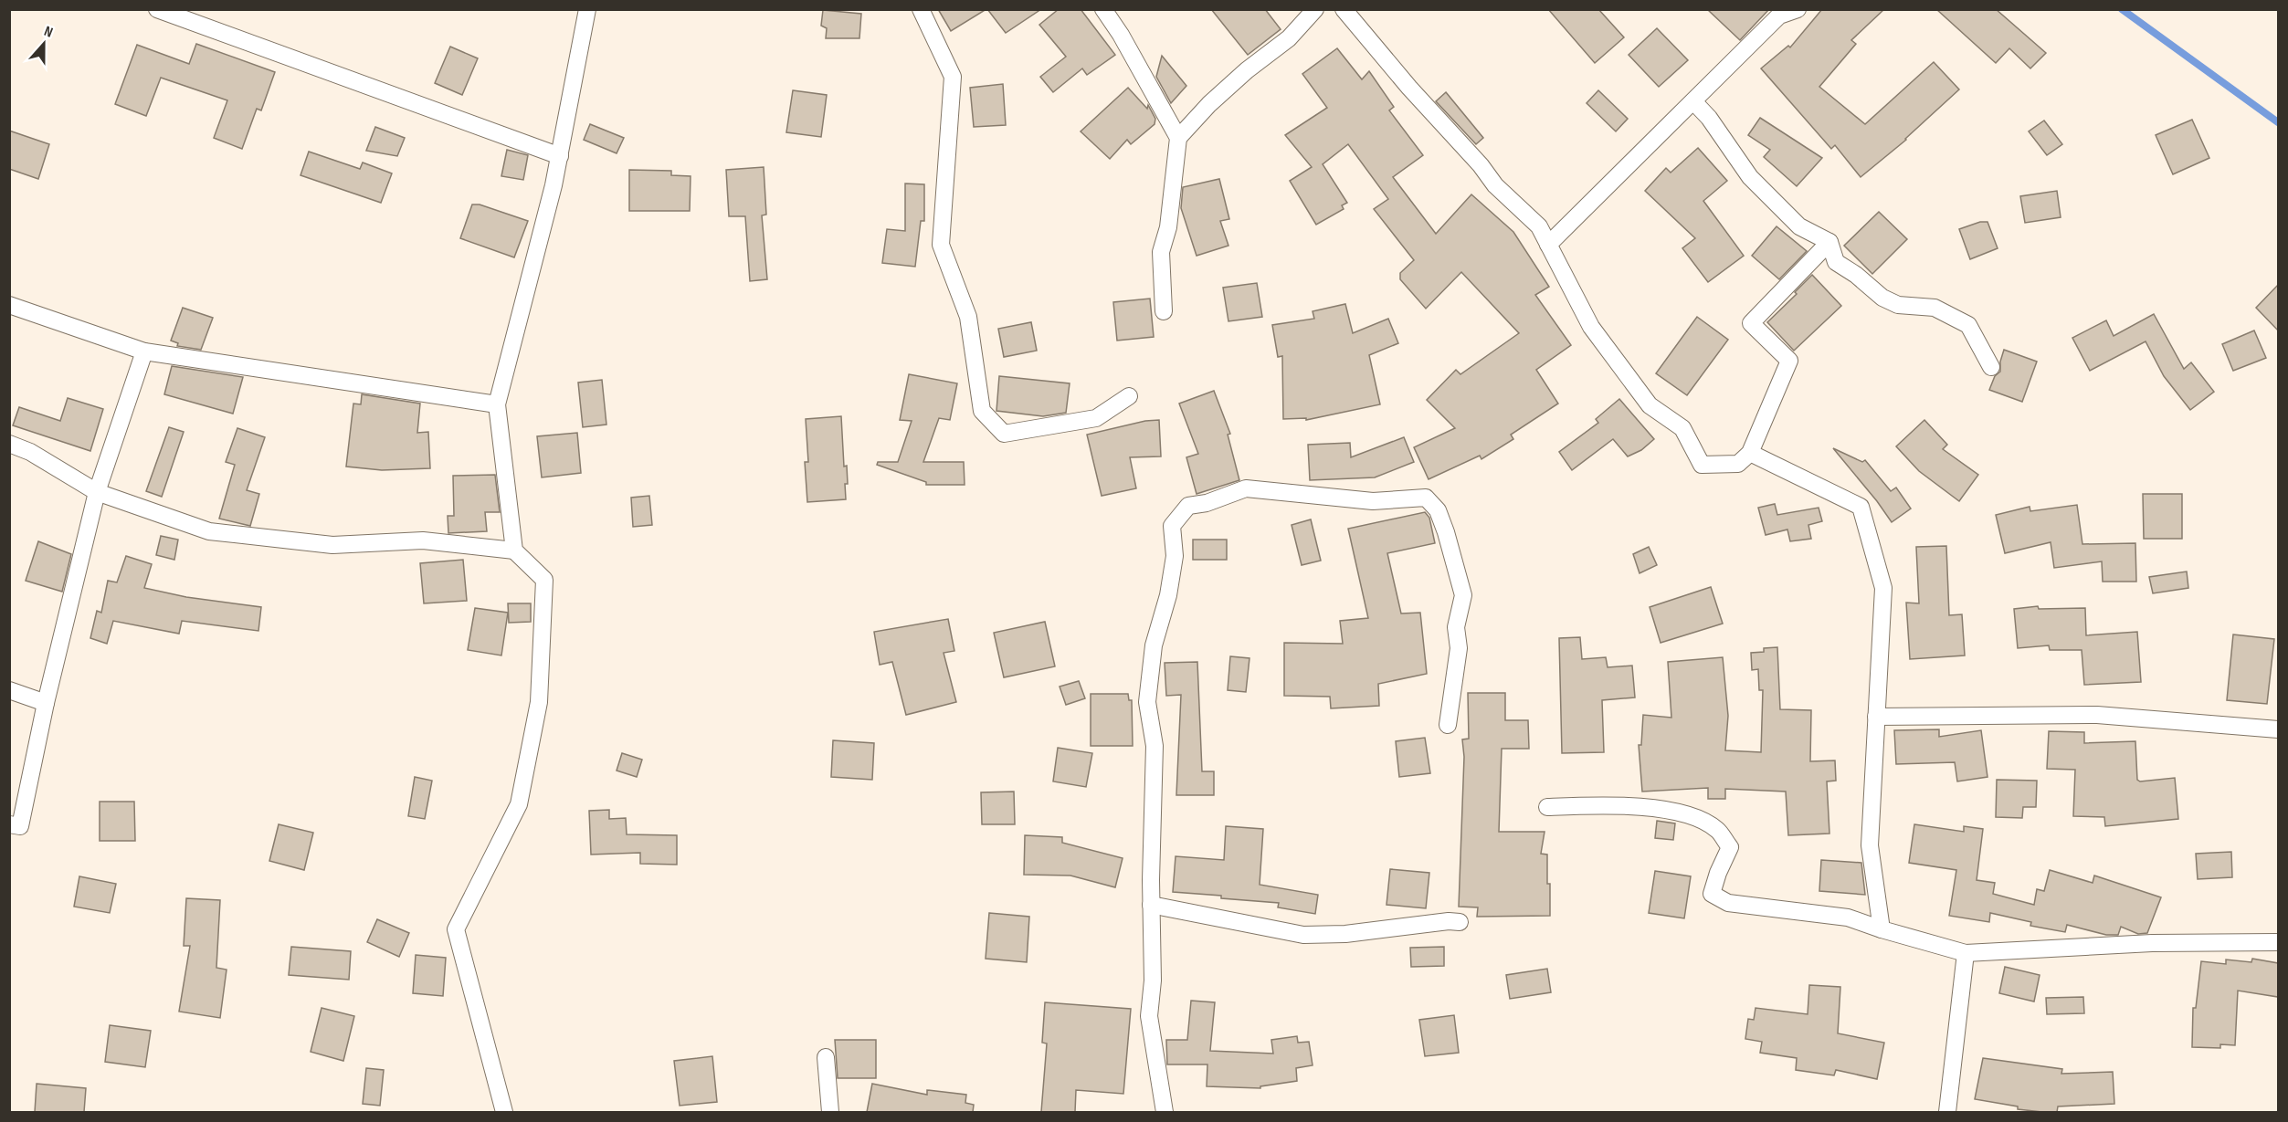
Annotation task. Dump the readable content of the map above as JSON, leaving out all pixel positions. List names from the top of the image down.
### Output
{
  "north": "top"
}
